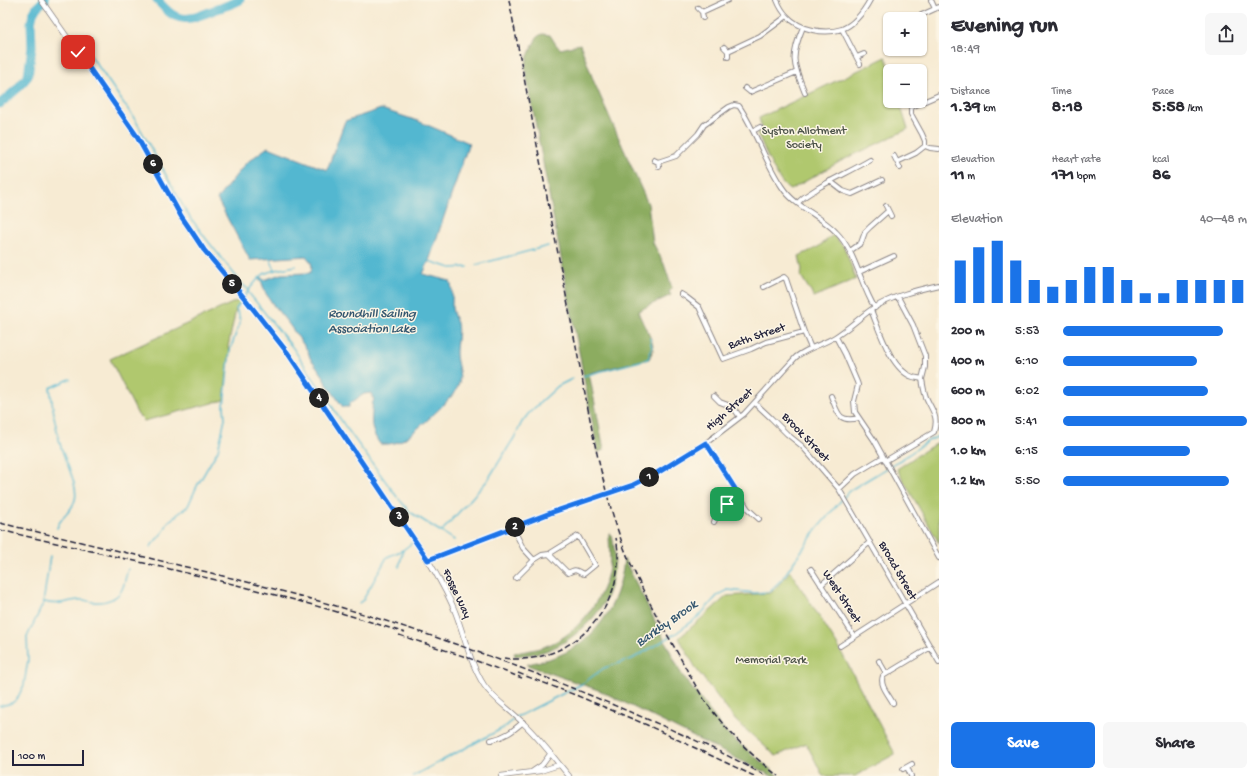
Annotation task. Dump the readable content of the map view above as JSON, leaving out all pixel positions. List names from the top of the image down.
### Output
{
  "streets": {
    "street": [
      "Bath Street",
      "High Street",
      "Brook Street",
      "Broad Street",
      "Fosse Way",
      "West Street"
    ]
  },
  "crossings": [
    ["High Street", "Brook Street"],
    ["High Street", "Fosse Way"],
    ["Brook Street", "Broad Street"]
  ],
  "water": ["Roundhill Sailing Association Lake", "Barkby Brook"],
  "parks": ["Syston Allotment Society", "Memorial Park"],
  "scale_bar": "100 m",
  "page": {
    "heading": ["Evening run", "18:49"],
    "map_buttons": ["+", "−"],
    "stats": [
      ["Distance", "1.39 km"],
      ["Time", "8:18"],
      ["Pace", "5:58 /km"],
      ["Elevation", "11 m"],
      ["Heart rate", "171 bpm"],
      ["kcal", "86"]
    ],
    "pins": [
      "6",
      "5",
      "4",
      "1",
      "3",
      "2"
    ],
    "chart": ["Elevation", "40–48 m"],
    "list": [
      {
        "name": "200 m",
        "note": "5:53"
      },
      {
        "name": "400 m",
        "note": "6:10"
      },
      {
        "name": "600 m",
        "note": "6:02"
      },
      {
        "name": "800 m",
        "note": "5:41"
      },
      {
        "name": "1.0 km",
        "note": "6:15"
      },
      {
        "name": "1.2 km",
        "note": "5:50"
      }
    ],
    "buttons": ["Save", "Share"],
    "scale": "100 m"
  }
}
